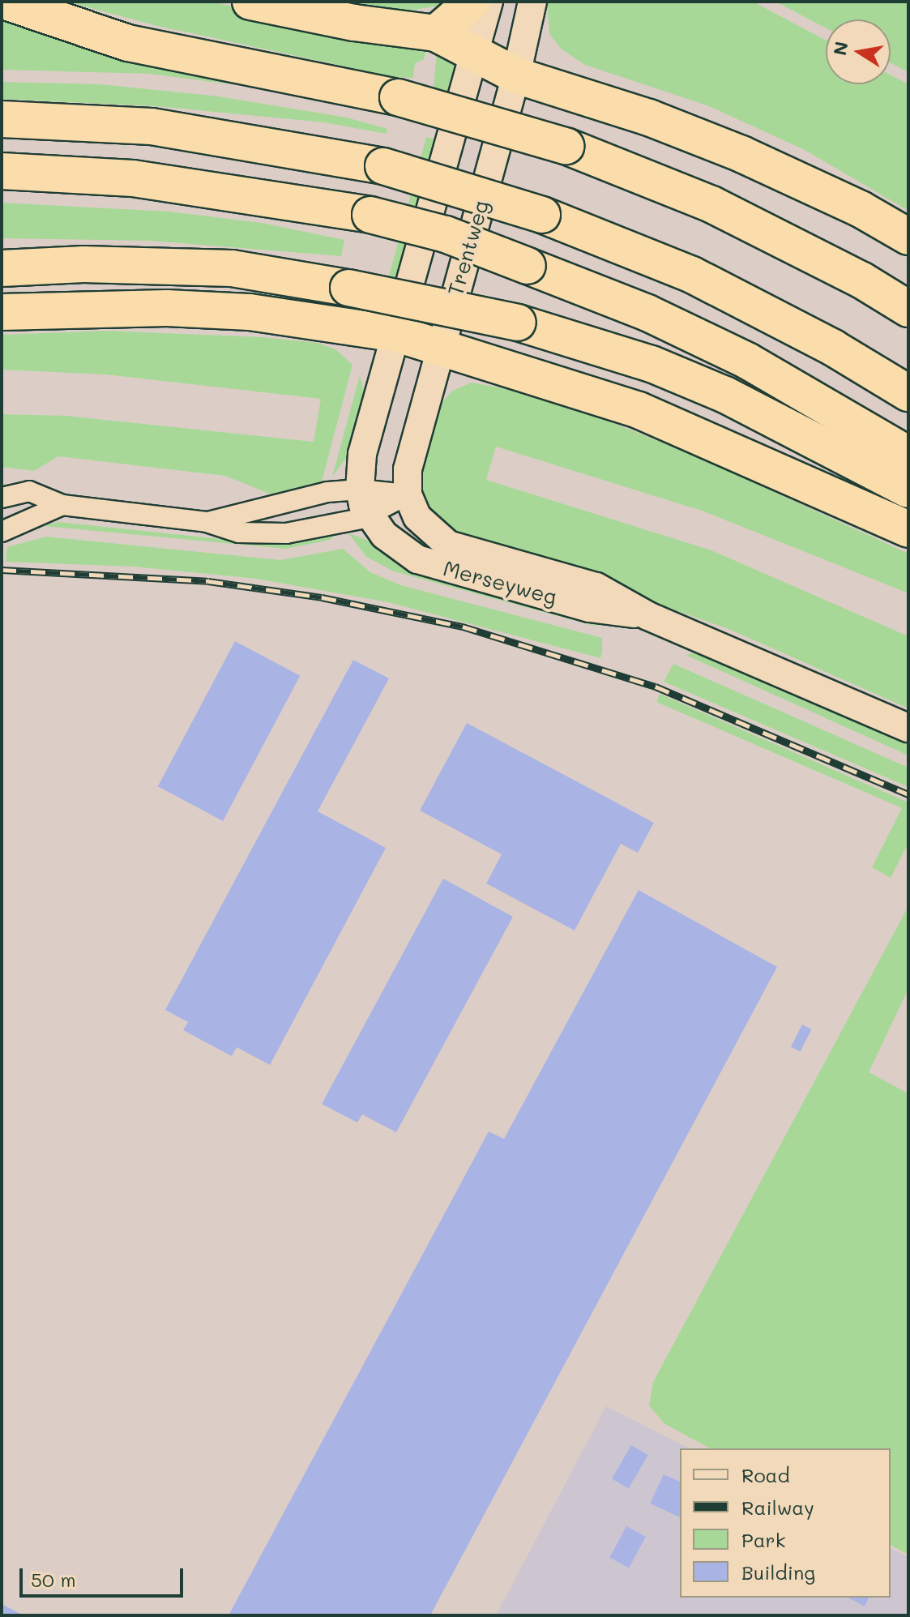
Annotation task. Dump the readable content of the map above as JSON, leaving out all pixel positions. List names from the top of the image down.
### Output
{
  "streets": {
    "street": ["Trentweg", "Merseyweg"]
  },
  "crossings": [
    ["Trentweg", "Merseyweg"]
  ],
  "legend": [
    "Road",
    "Railway",
    "Park",
    "Building"
  ],
  "scale_bar": "50 m",
  "north": "left"
}
